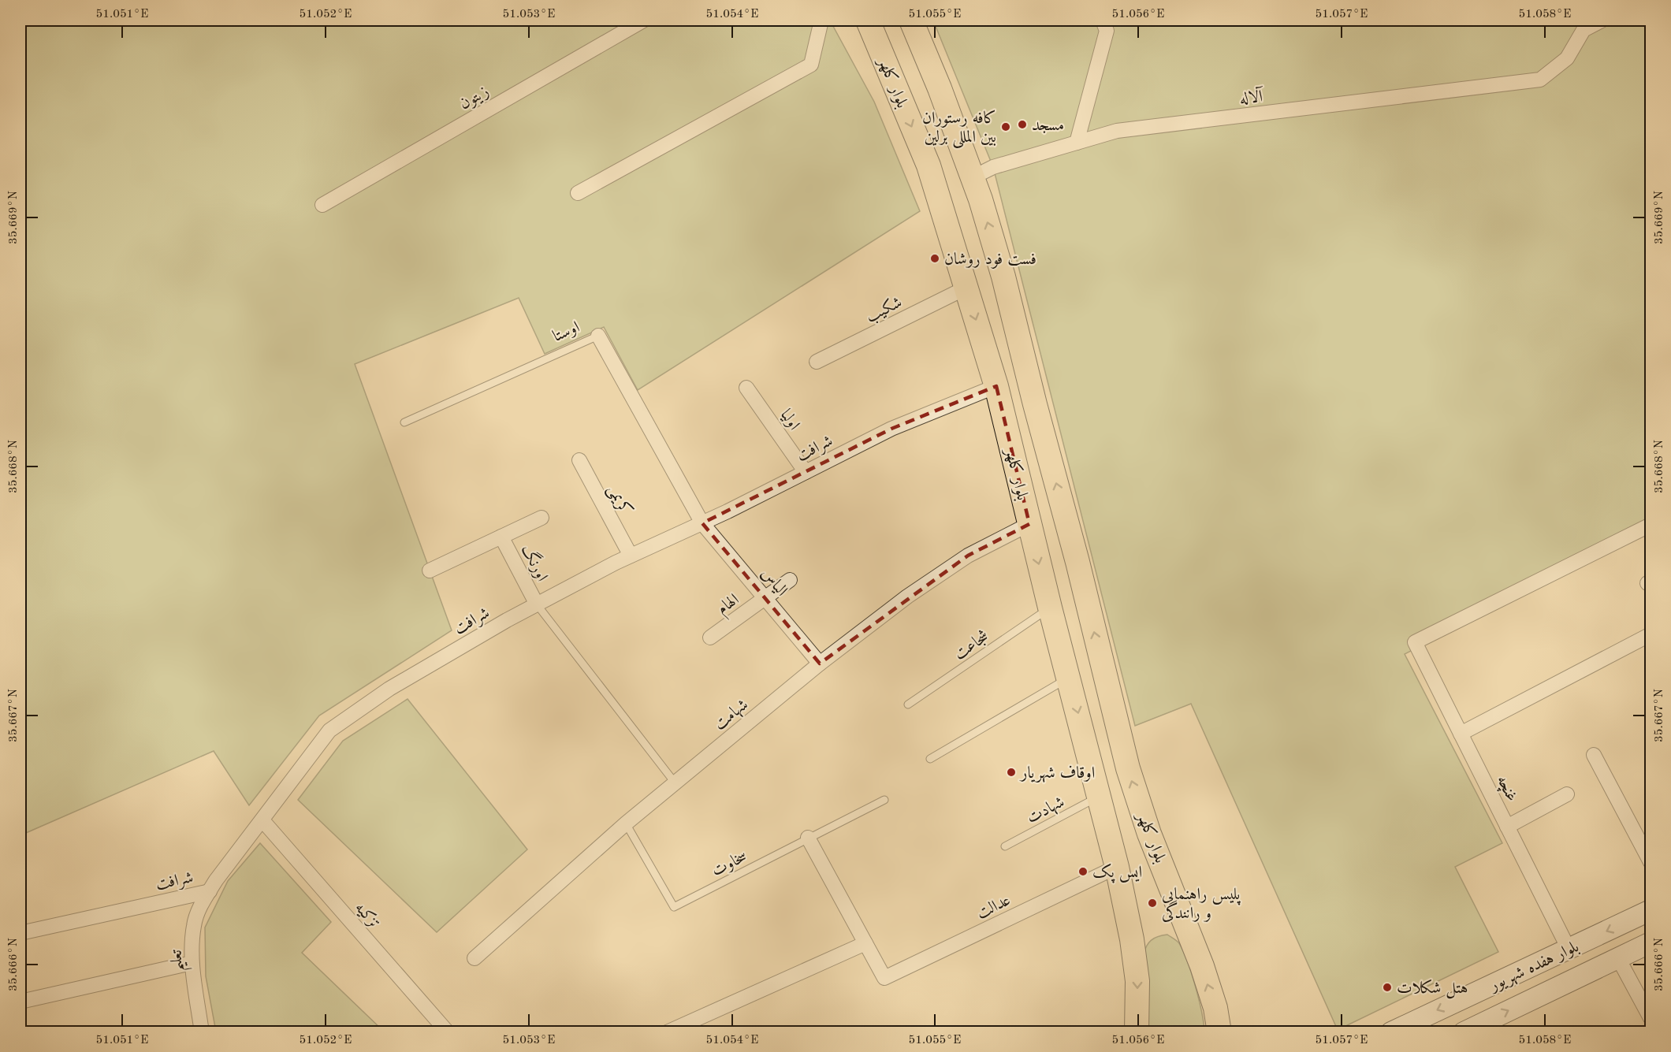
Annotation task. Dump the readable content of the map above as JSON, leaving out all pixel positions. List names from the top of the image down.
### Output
{
  "streets": {
    "main road": ["بلوار کلهر", "بلوار هفده شهریور"],
    "street": [
      "زیتون",
      "آلاله",
      "شکیب",
      "اوستا",
      "اولیا",
      "شرافت",
      "کریمی",
      "اورنگ",
      "الیاس",
      "الهام",
      "شهامت",
      "غنچه",
      "عدالت",
      "تزکیه",
      "تعلیم"
    ],
    "lane": ["شجاعت", "شهادت", "سخاوت"]
  },
  "crossings": [
    ["بلوار کلهر", "آلاله"],
    ["بلوار کلهر", "شکیب"],
    ["بلوار کلهر", "شرافت"],
    ["بلوار کلهر", "شجاعت"],
    ["بلوار کلهر", "شهامت"],
    ["بلوار کلهر", "شهادت"],
    ["بلوار کلهر", "عدالت"],
    ["اوستا", "شرافت"],
    ["اوستا", "الیاس"],
    ["اولیا", "شرافت"],
    ["شرافت", "کریمی"],
    ["شرافت", "اورنگ"],
    ["شرافت", "الیاس"],
    ["شرافت", "تزکیه"],
    ["شرافت", "تعلیم"],
    ["الیاس", "الهام"],
    ["الیاس", "شهامت"],
    ["شهامت", "سخاوت"],
    ["غنچه", "بلوار هفده شهریور"]
  ],
  "places": [
    "مسجد",
    "کافه رستوران بین المللی برلین",
    "فست فود روشان",
    "اوقاف شهریار",
    "ایس پک",
    "پلیس راهنمایی و رانندگی",
    "هتل شکلات"
  ],
  "coordinates": [
    "51.051°E",
    "51.052°E",
    "51.053°E",
    "51.054°E",
    "51.055°E",
    "51.056°E",
    "51.057°E",
    "51.058°E",
    "35.669°N",
    "35.668°N",
    "35.667°N",
    "35.666°N"
  ]
}
